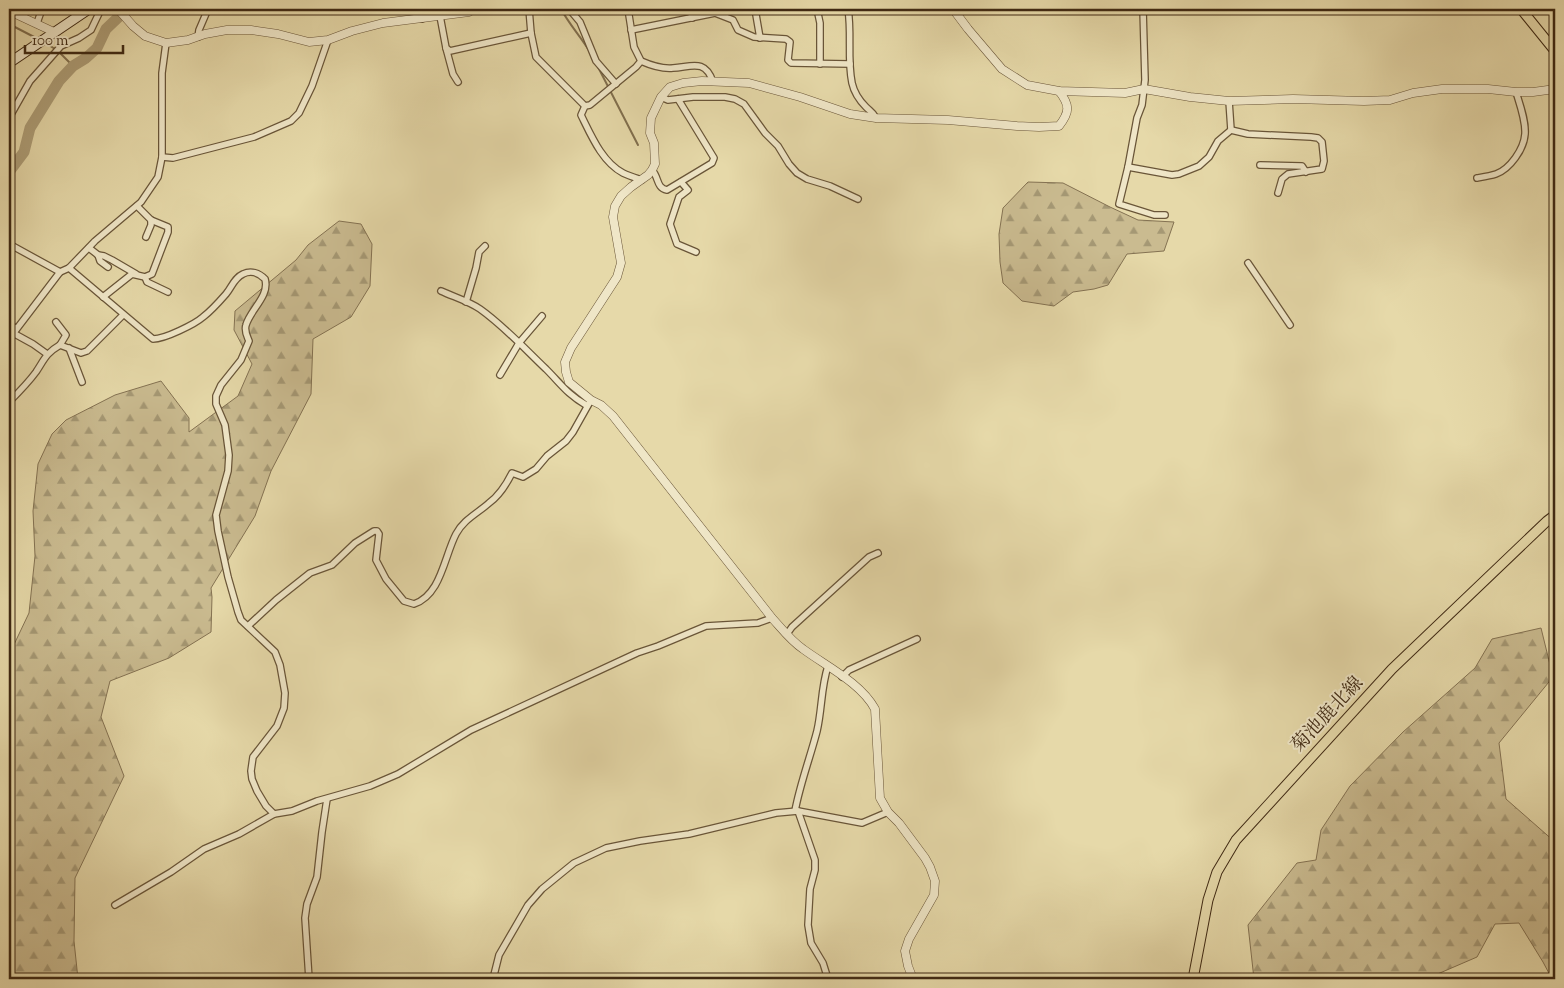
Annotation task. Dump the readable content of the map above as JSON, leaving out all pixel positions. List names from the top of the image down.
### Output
{
  "streets": {
    "main road": ["菊池鹿北線"]
  },
  "scale_bar": "100 m"
}
